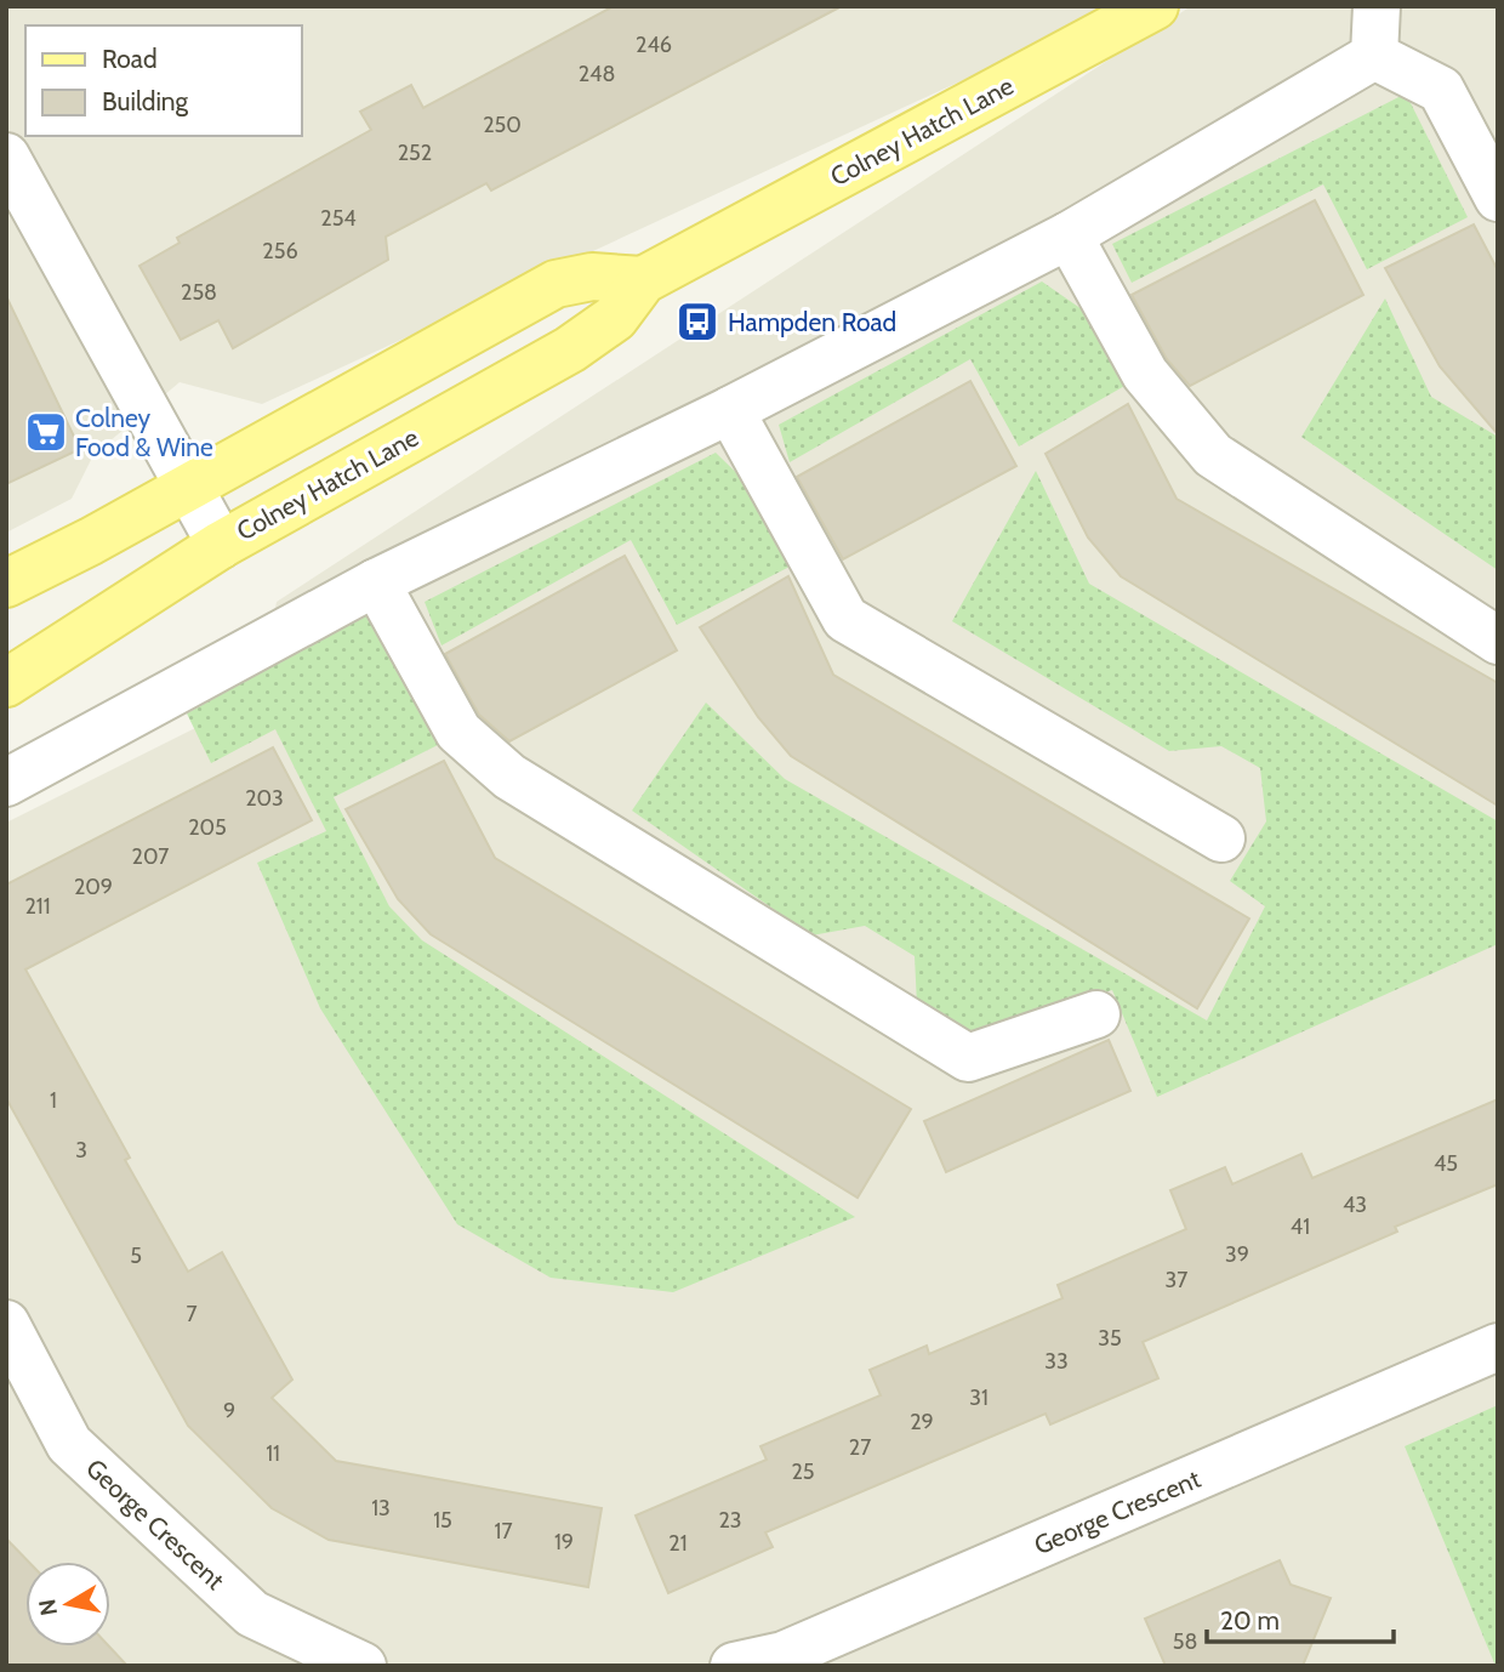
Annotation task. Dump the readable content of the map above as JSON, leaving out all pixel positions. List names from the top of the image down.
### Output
{
  "streets": {
    "main road": ["Colney Hatch Lane"],
    "street": ["George Crescent"]
  },
  "places": {
    "bus stop": ["Hampden Road"],
    "supermarket": ["Colney Food & Wine"]
  },
  "house_numbers": [
    "246",
    "248",
    "250",
    "252",
    "254",
    "256",
    "258",
    "203",
    "205",
    "207",
    "209",
    "211",
    "1",
    "3",
    "45",
    "43",
    "41",
    "39",
    "5",
    "37",
    "7",
    "35",
    "33",
    "31",
    "9",
    "29",
    "27",
    "11",
    "25",
    "13",
    "15",
    "23",
    "17",
    "19",
    "21",
    "58"
  ],
  "legend": ["Road", "Building"],
  "scale_bar": "20 m",
  "north": "left"
}
